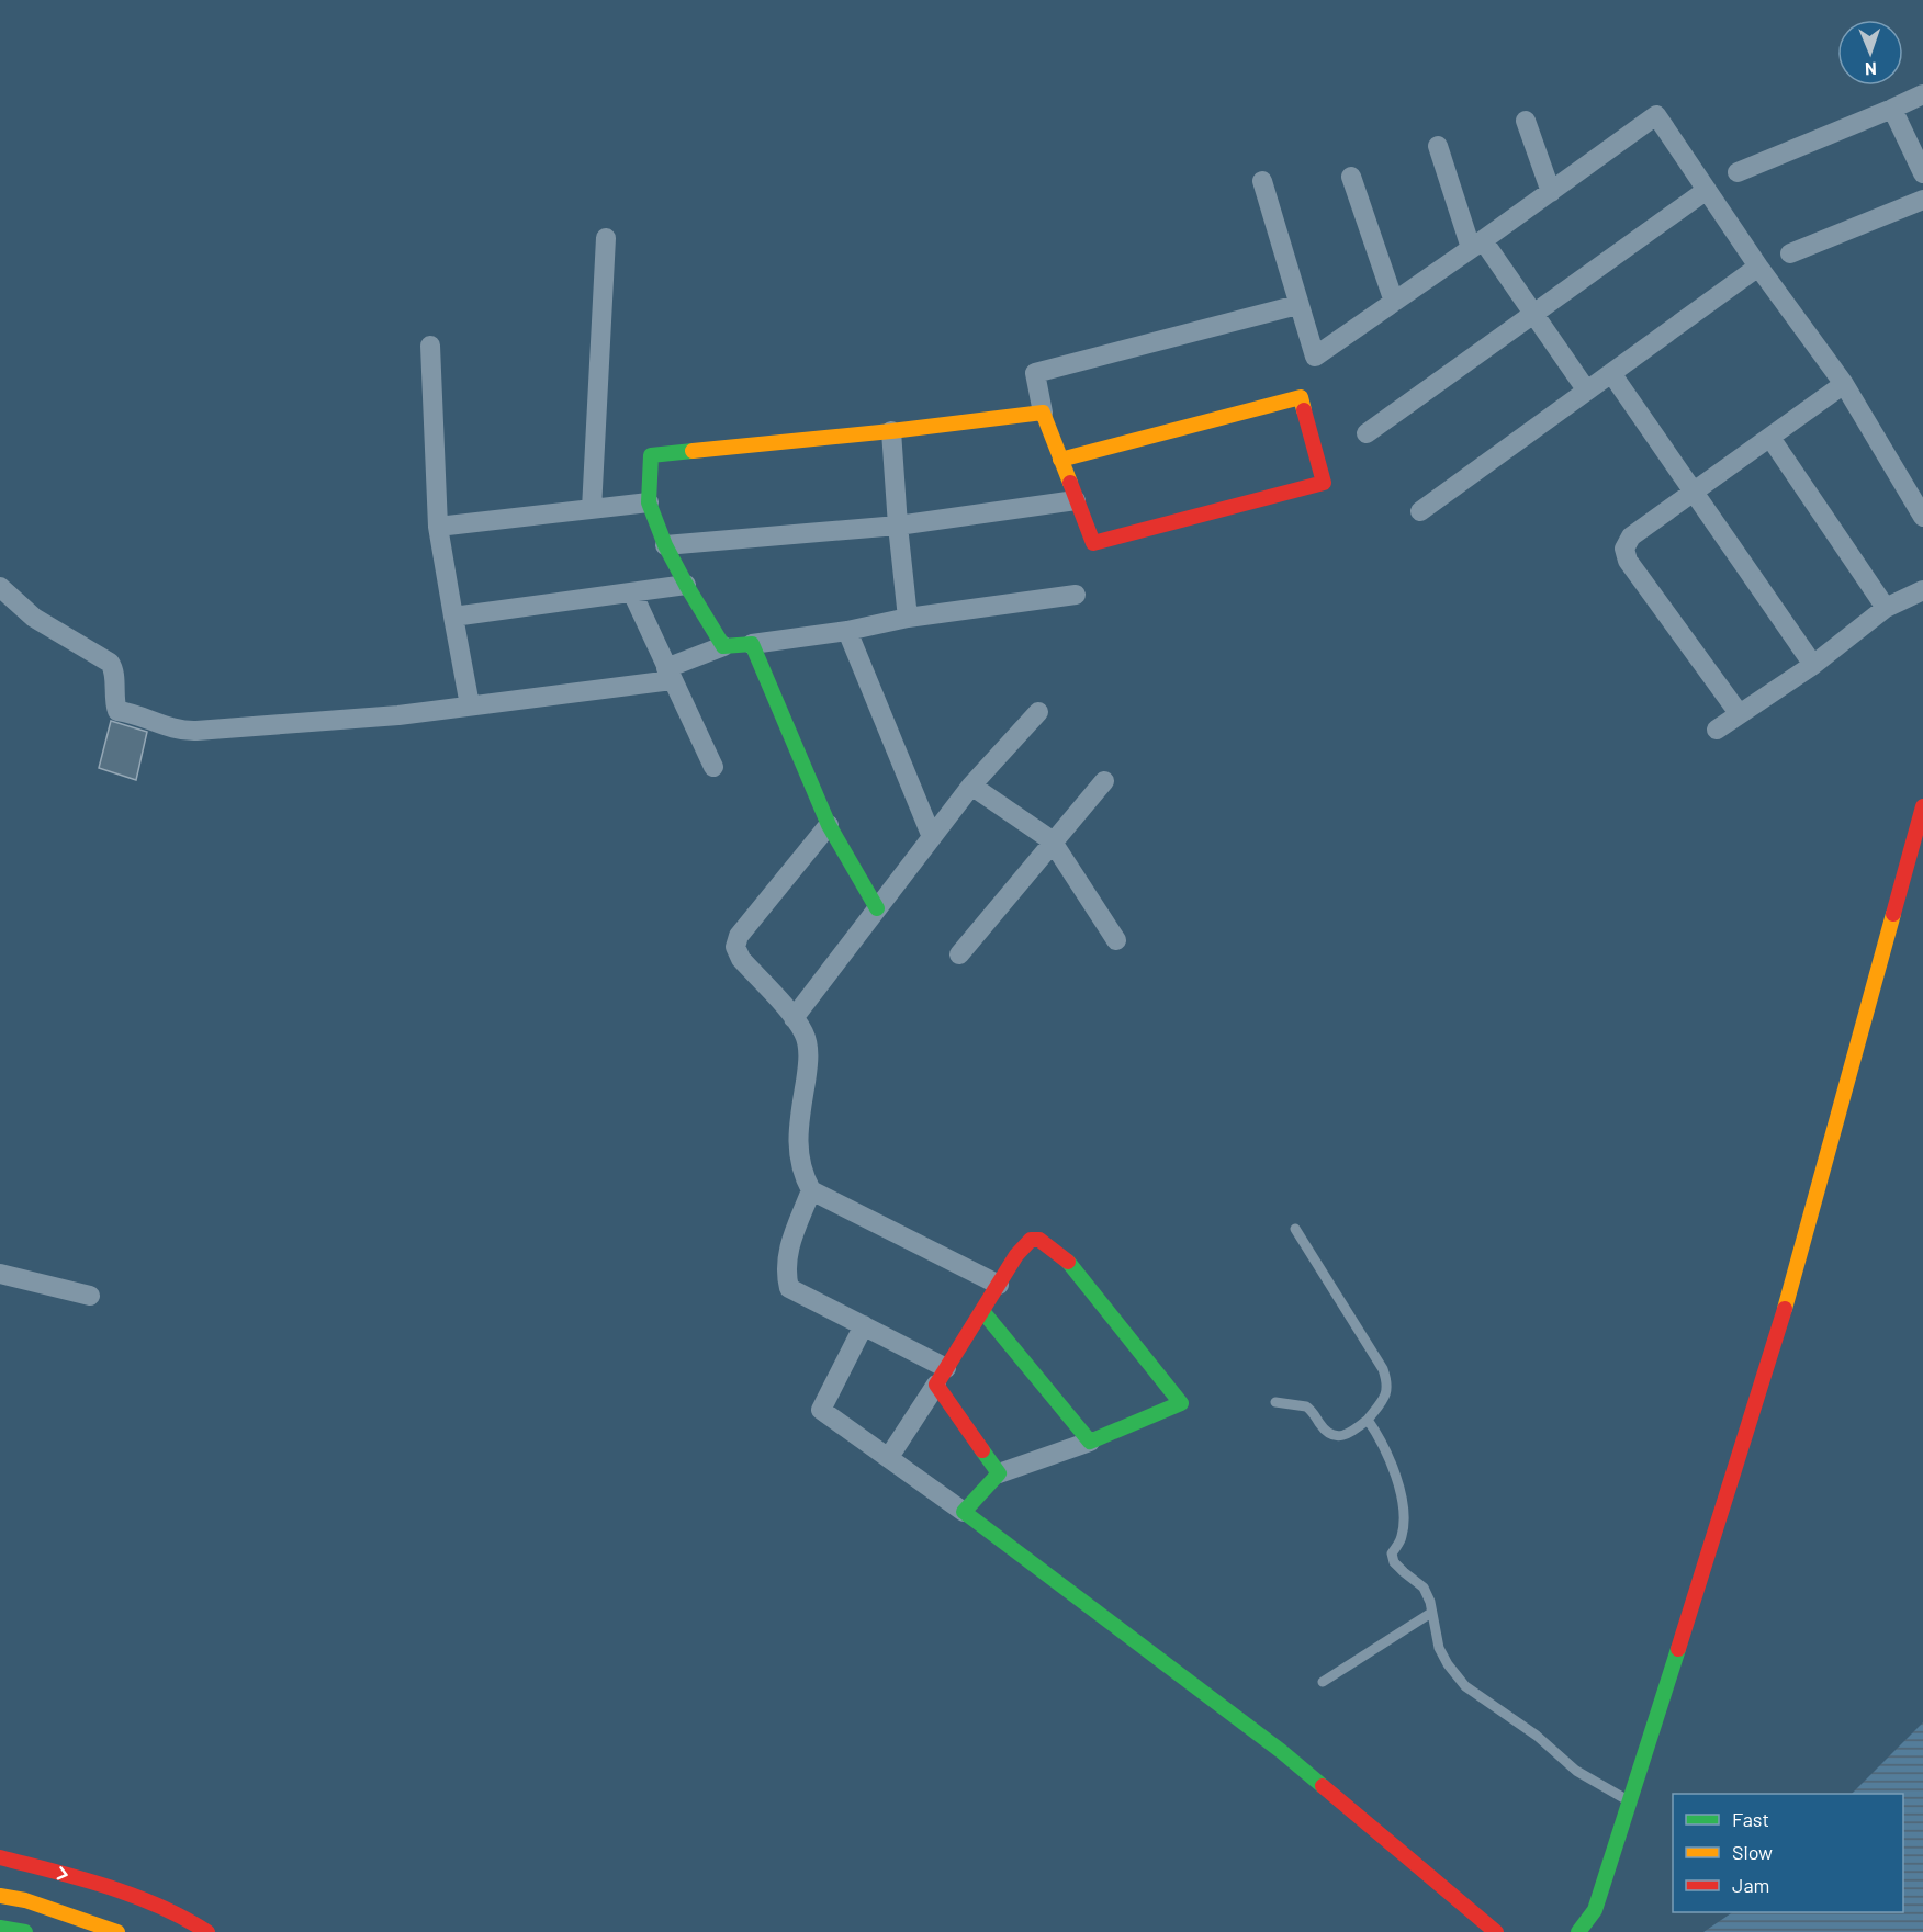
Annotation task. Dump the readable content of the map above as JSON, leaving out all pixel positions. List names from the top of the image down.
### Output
{
  "legend": ["Fast", "Slow", "Jam"],
  "north": "bottom"
}
